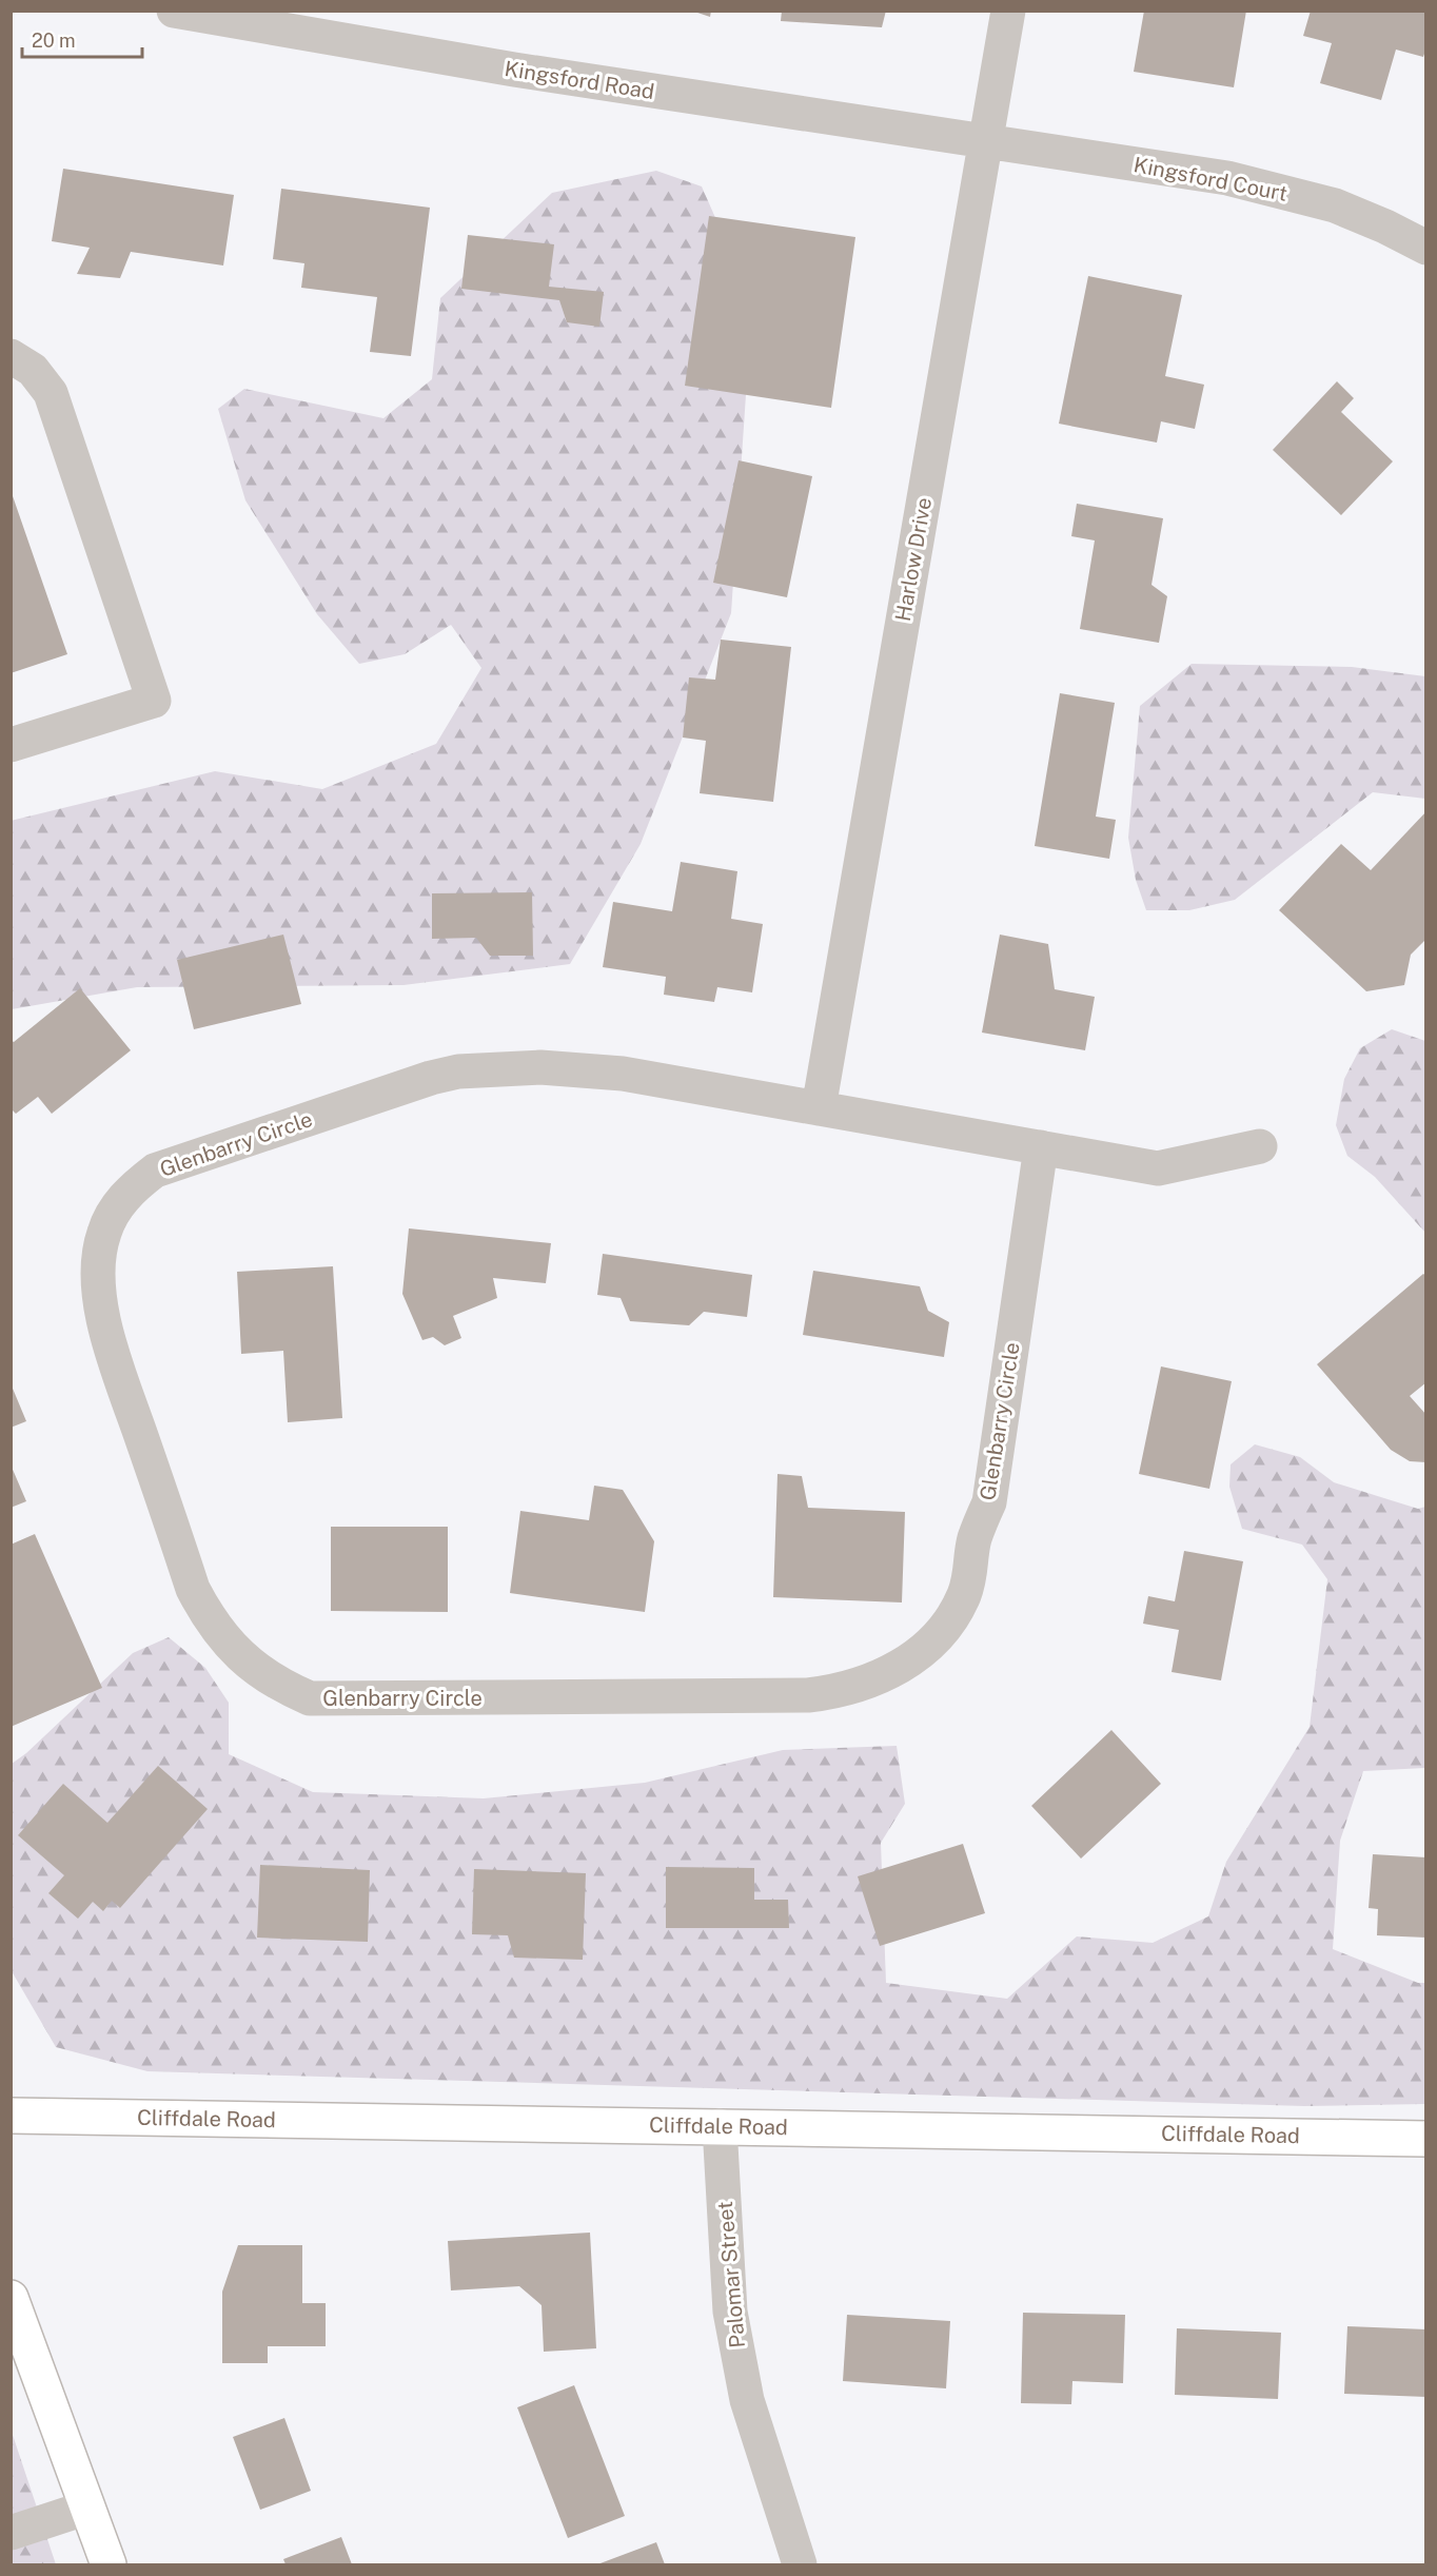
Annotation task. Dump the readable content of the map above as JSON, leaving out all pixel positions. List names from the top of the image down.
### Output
{
  "streets": {
    "main road": ["Cliffdale Road"],
    "street": [
      "Kingsford Road",
      "Kingsford Court",
      "Harlow Drive",
      "Glenbarry Circle",
      "Palomar Street"
    ]
  },
  "crossings": [
    ["Kingsford Road", "Kingsford Court"],
    ["Kingsford Road", "Harlow Drive"],
    ["Kingsford Court", "Harlow Drive"],
    ["Harlow Drive", "Glenbarry Circle"],
    ["Cliffdale Road", "Palomar Street"]
  ],
  "scale_bar": "20 m"
}
